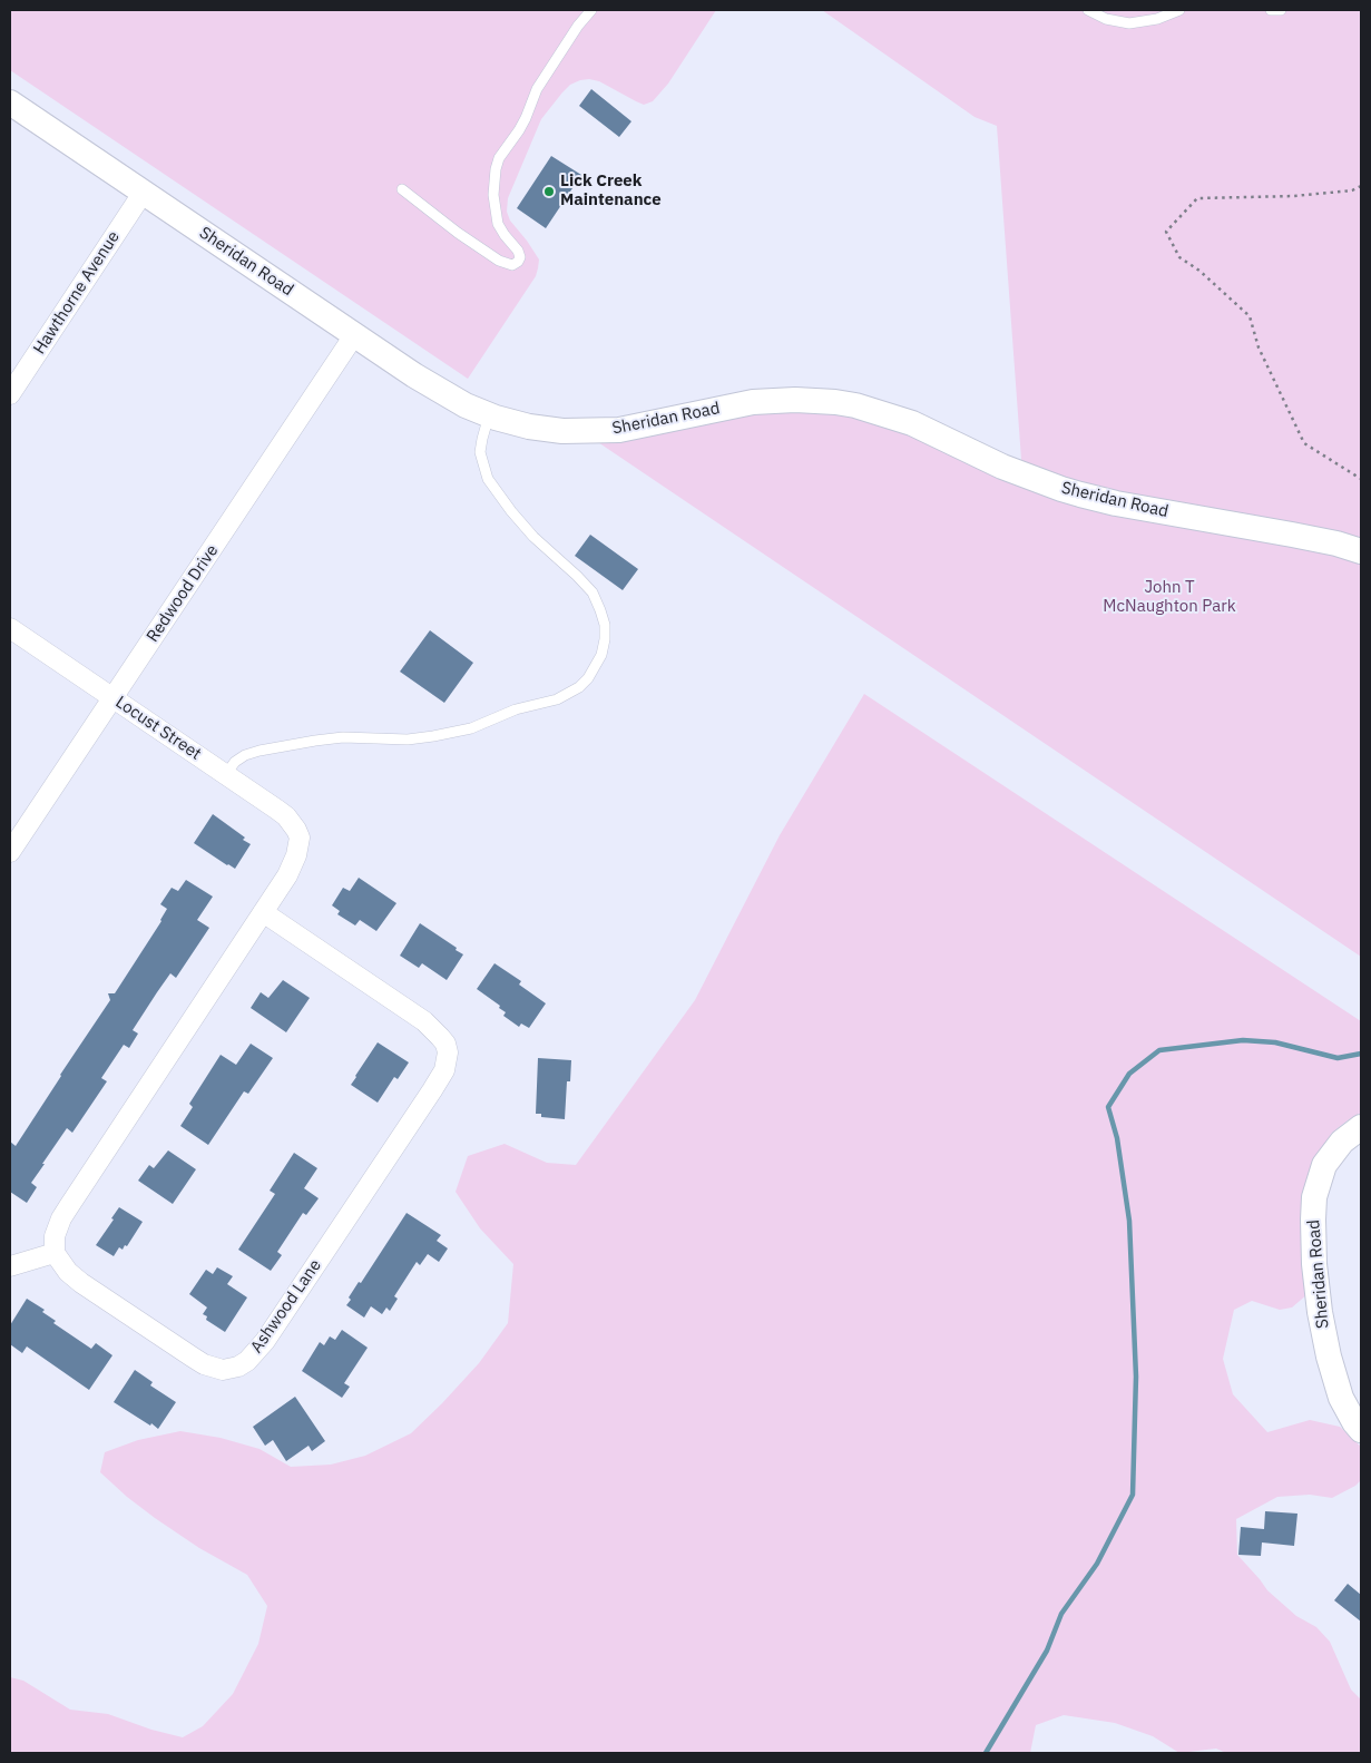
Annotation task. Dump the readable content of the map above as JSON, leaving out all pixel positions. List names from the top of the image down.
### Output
{
  "streets": {
    "street": [
      "Sheridan Road",
      "Hawthorne Avenue",
      "Redwood Drive",
      "Locust Street",
      "Ashwood Lane"
    ]
  },
  "crossings": [
    ["Sheridan Road", "Hawthorne Avenue"],
    ["Sheridan Road", "Redwood Drive"],
    ["Redwood Drive", "Locust Street"],
    ["Locust Street", "Ashwood Lane"]
  ],
  "parks": ["John T McNaughton Park"],
  "places": ["Lick Creek Maintenance"]
}
